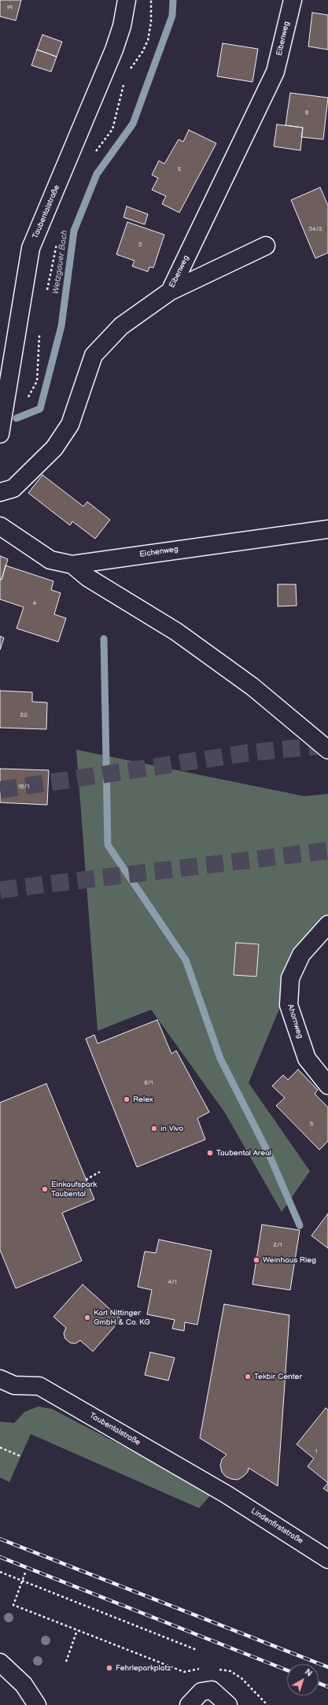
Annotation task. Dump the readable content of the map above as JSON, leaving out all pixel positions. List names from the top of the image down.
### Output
{
  "streets": {
    "street": [
      "Eibenweg",
      "Taubentalstraße",
      "Eichenweg",
      "Ahornweg",
      "Lindenfirststraße"
    ]
  },
  "crossings": [
    ["Taubentalstraße", "Lindenfirststraße"]
  ],
  "water": ["Wetzgauer Bach"],
  "places": [
    "Relex",
    "in Vivo",
    "Taubental Areal",
    "Einkaufspark Taubental",
    "Weinhaus Rieg",
    "Karl Nittinger GmbH & Co. KG",
    "Tekbir Center",
    "Fehrleparkplatz"
  ],
  "house_numbers": [
    "19",
    "8",
    "5",
    "34/2",
    "3",
    "4",
    "20",
    "18/1",
    "8/1",
    "5",
    "2/1",
    "4/1",
    "1"
  ],
  "north": "top right"
}
